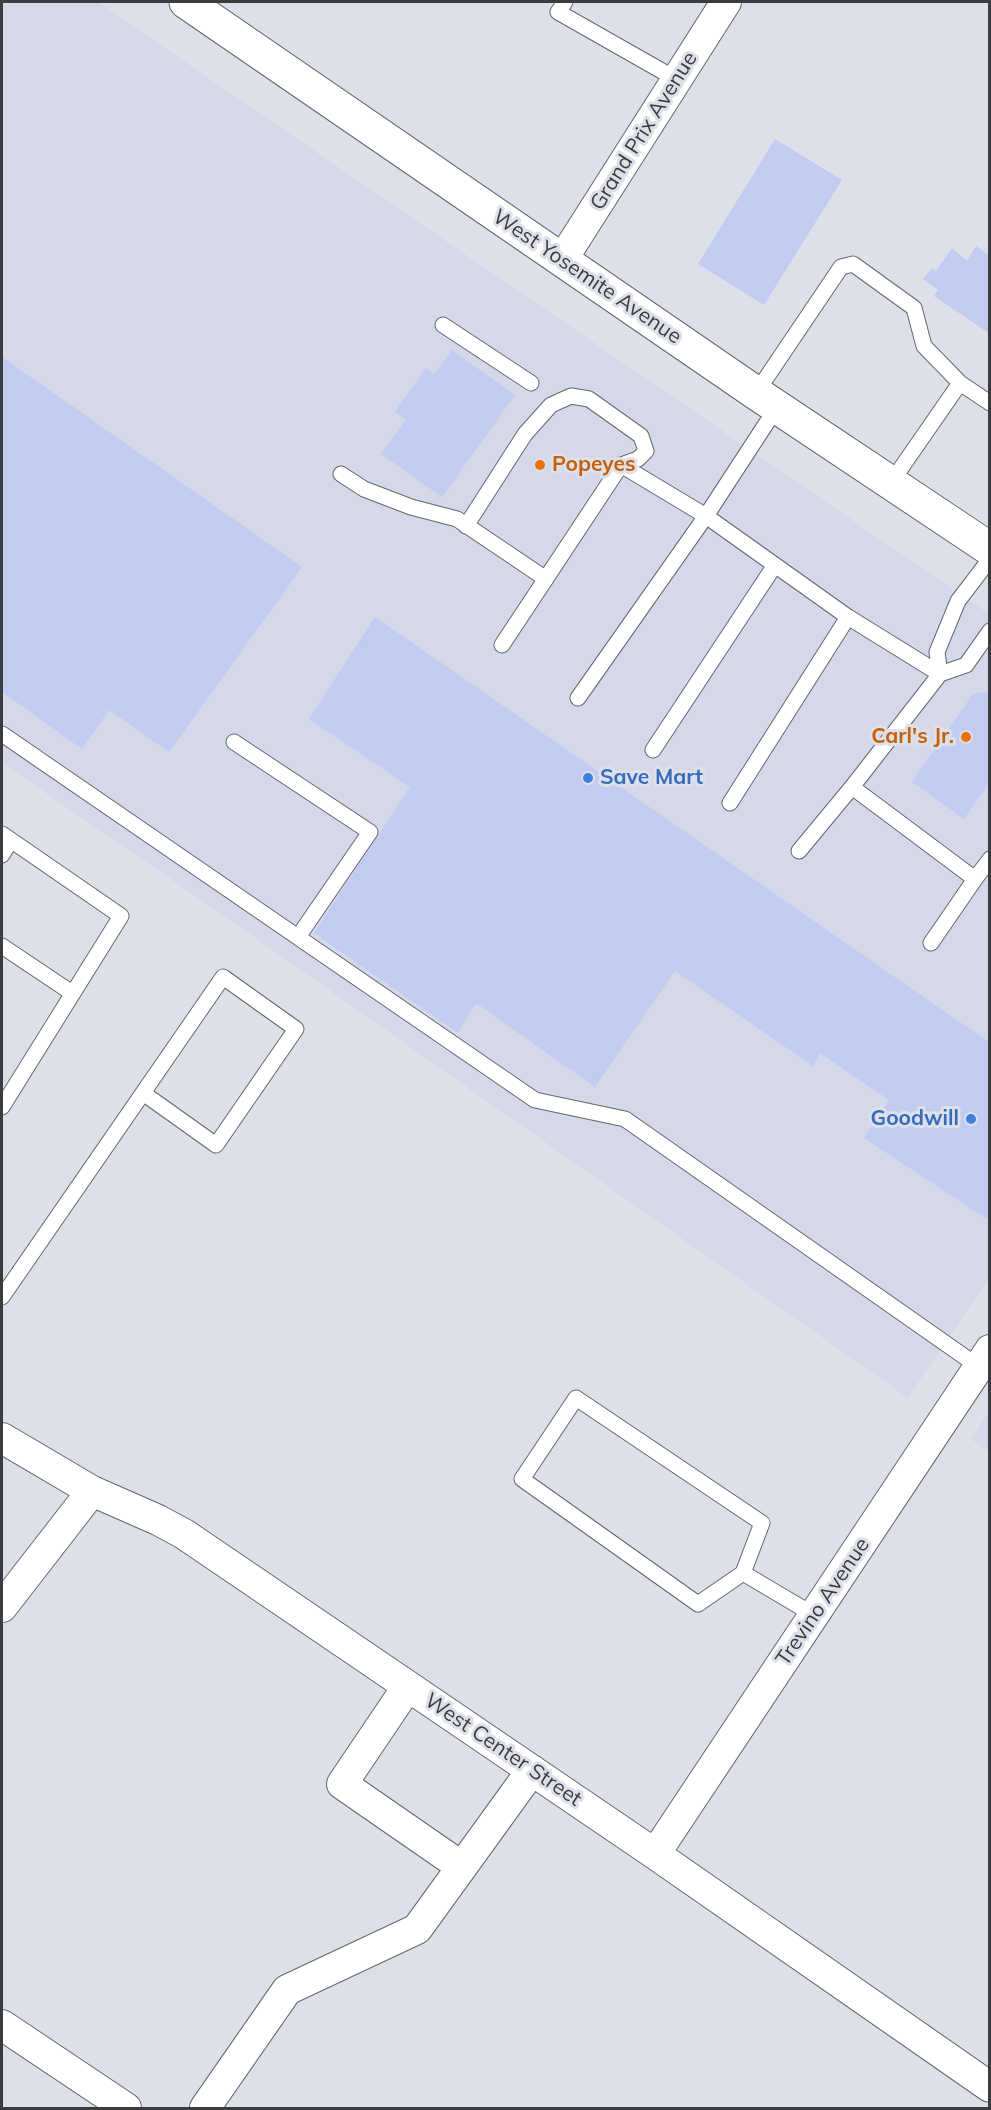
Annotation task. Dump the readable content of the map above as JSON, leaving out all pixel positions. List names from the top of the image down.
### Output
{
  "streets": {
    "main road": ["West Yosemite Avenue"],
    "street": ["Grand Prix Avenue", "Trevino Avenue", "West Center Street"]
  },
  "crossings": [
    ["Grand Prix Avenue", "West Yosemite Avenue"],
    ["Trevino Avenue", "West Center Street"]
  ],
  "places": [
    "Popeyes",
    "Carl's Jr.",
    "Save Mart",
    "Goodwill"
  ]
}
